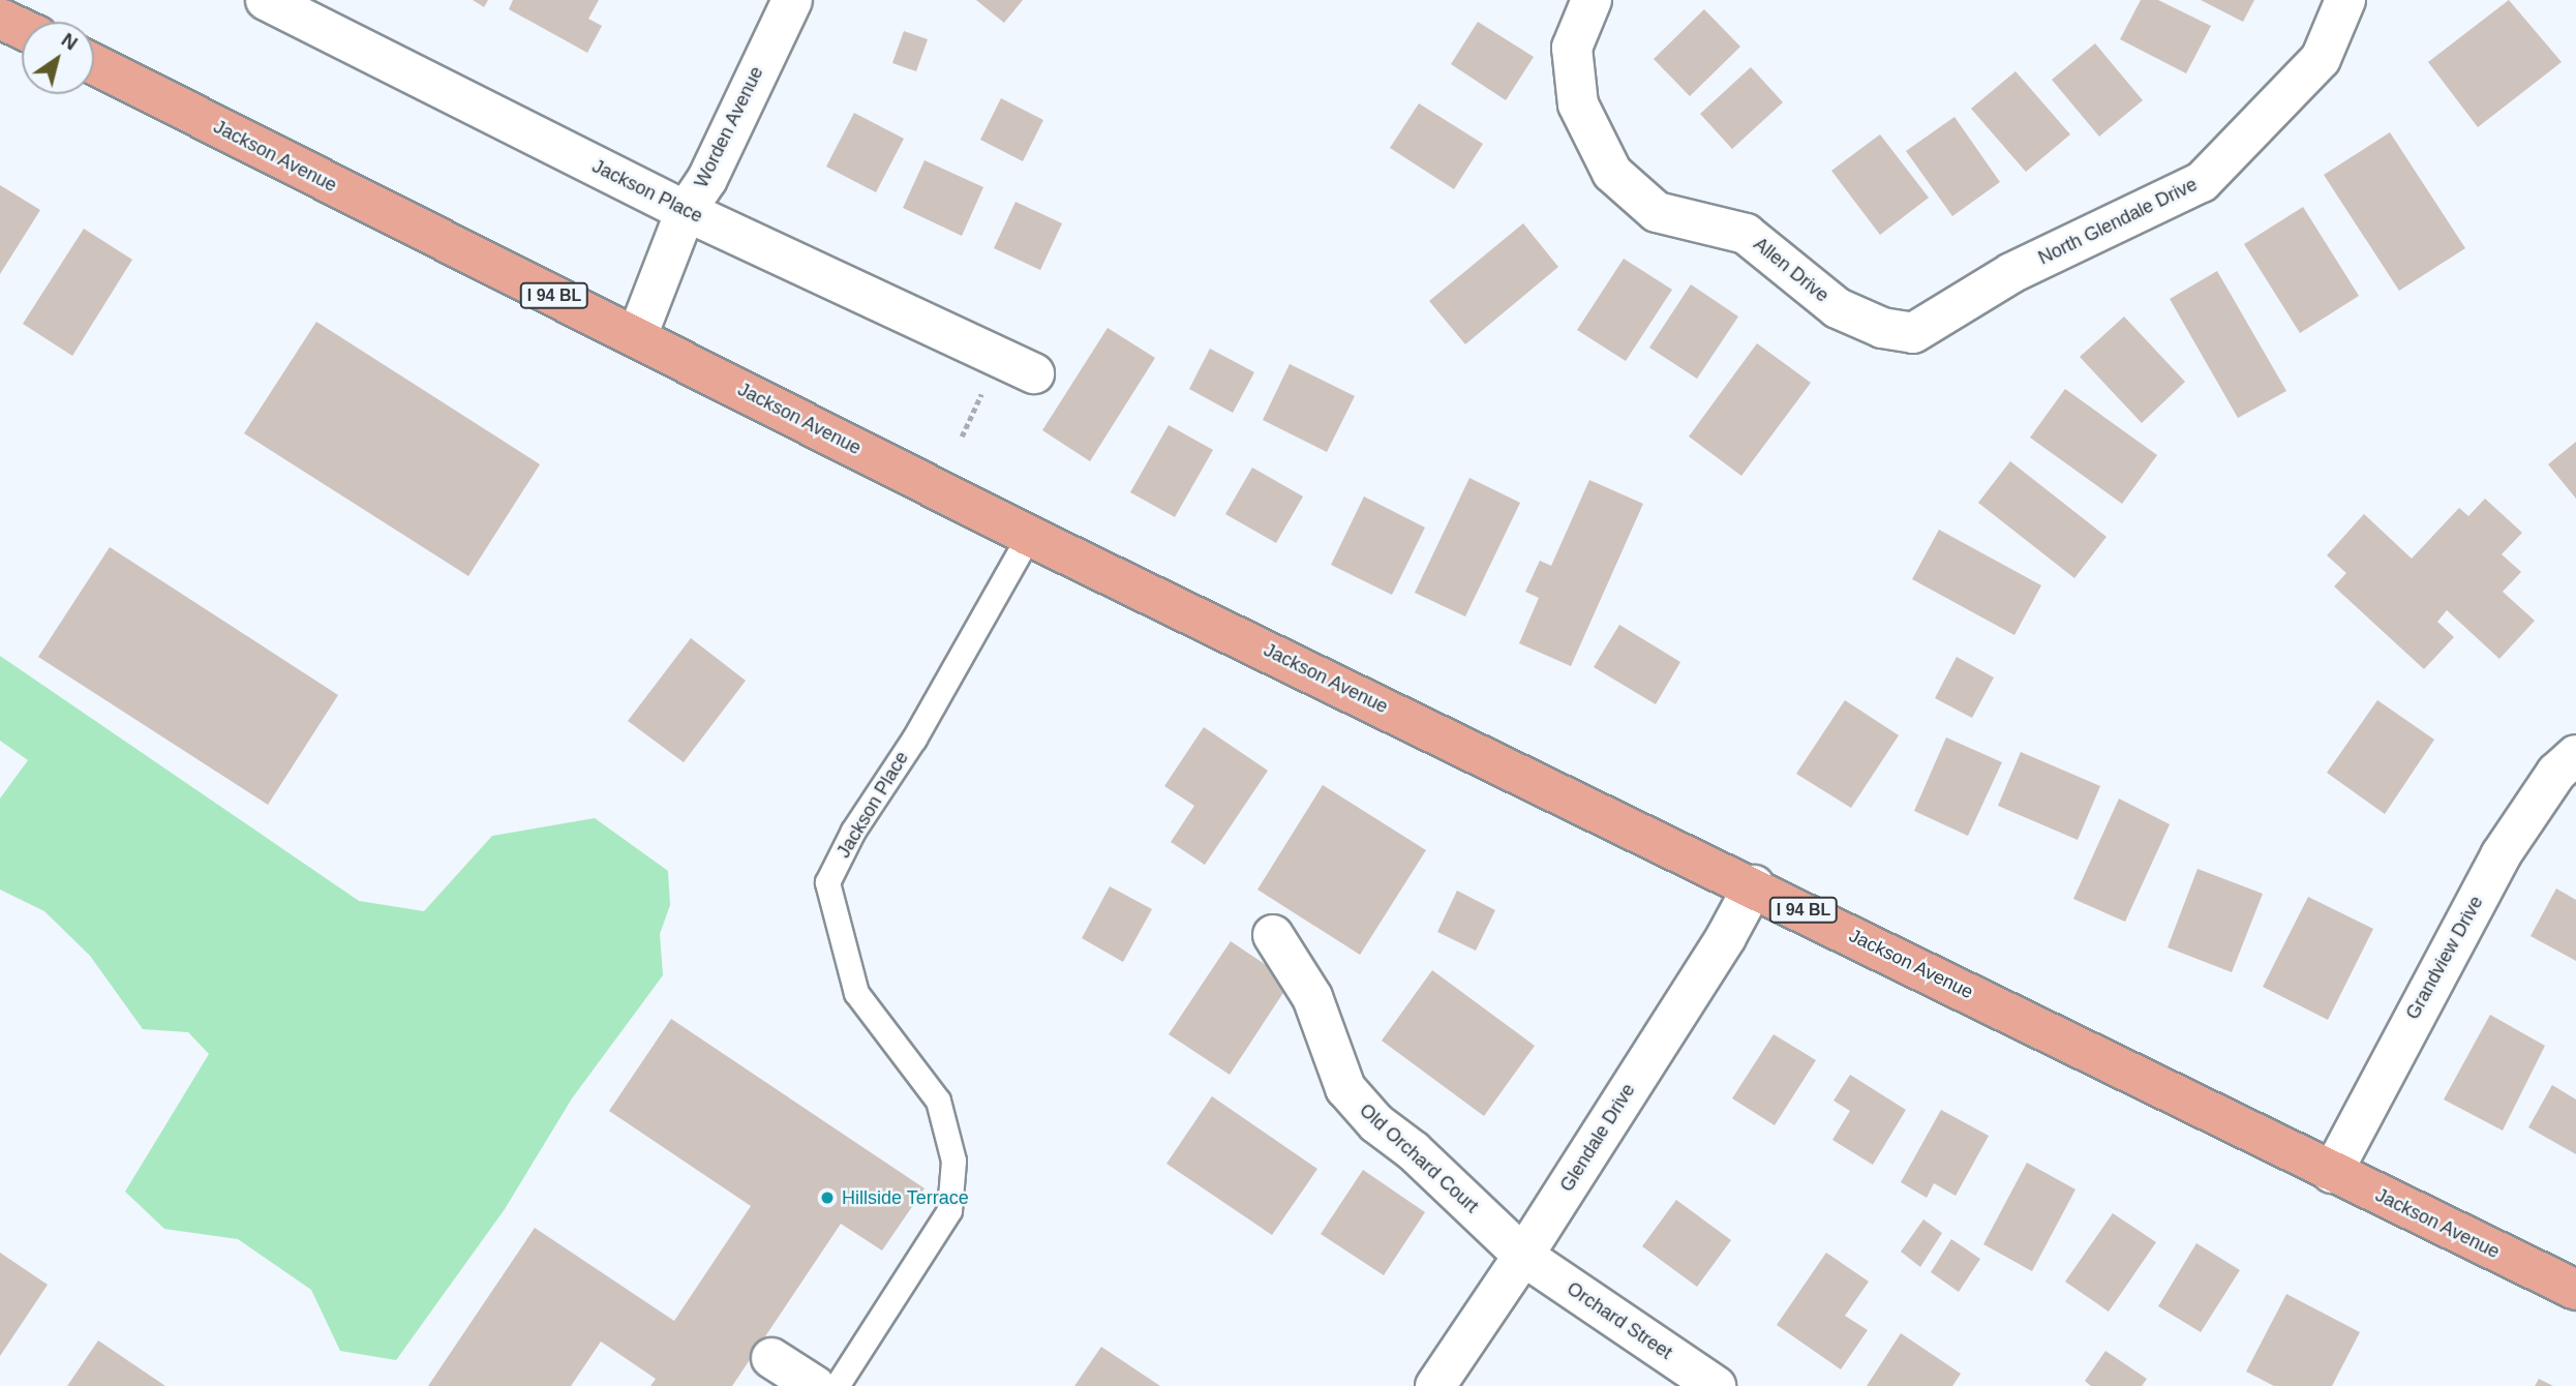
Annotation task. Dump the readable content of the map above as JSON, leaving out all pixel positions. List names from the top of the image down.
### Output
{
  "streets": {
    "main road": ["Jackson Avenue", "I 94 BL"],
    "street": [
      "Worden Avenue",
      "Jackson Place",
      "North Glendale Drive",
      "Allen Drive",
      "Grandview Drive",
      "Glendale Drive",
      "Old Orchard Court",
      "Orchard Street"
    ]
  },
  "crossings": [
    ["Worden Avenue", "Jackson Avenue"],
    ["Worden Avenue", "Jackson Place"],
    ["Jackson Avenue", "Jackson Place"],
    ["Jackson Avenue", "Grandview Drive"],
    ["Jackson Avenue", "Glendale Drive"],
    ["North Glendale Drive", "Allen Drive"],
    ["Glendale Drive", "Old Orchard Court"],
    ["Glendale Drive", "Orchard Street"],
    ["Old Orchard Court", "Orchard Street"]
  ],
  "places": ["Hillside Terrace"],
  "north": "top right"
}
